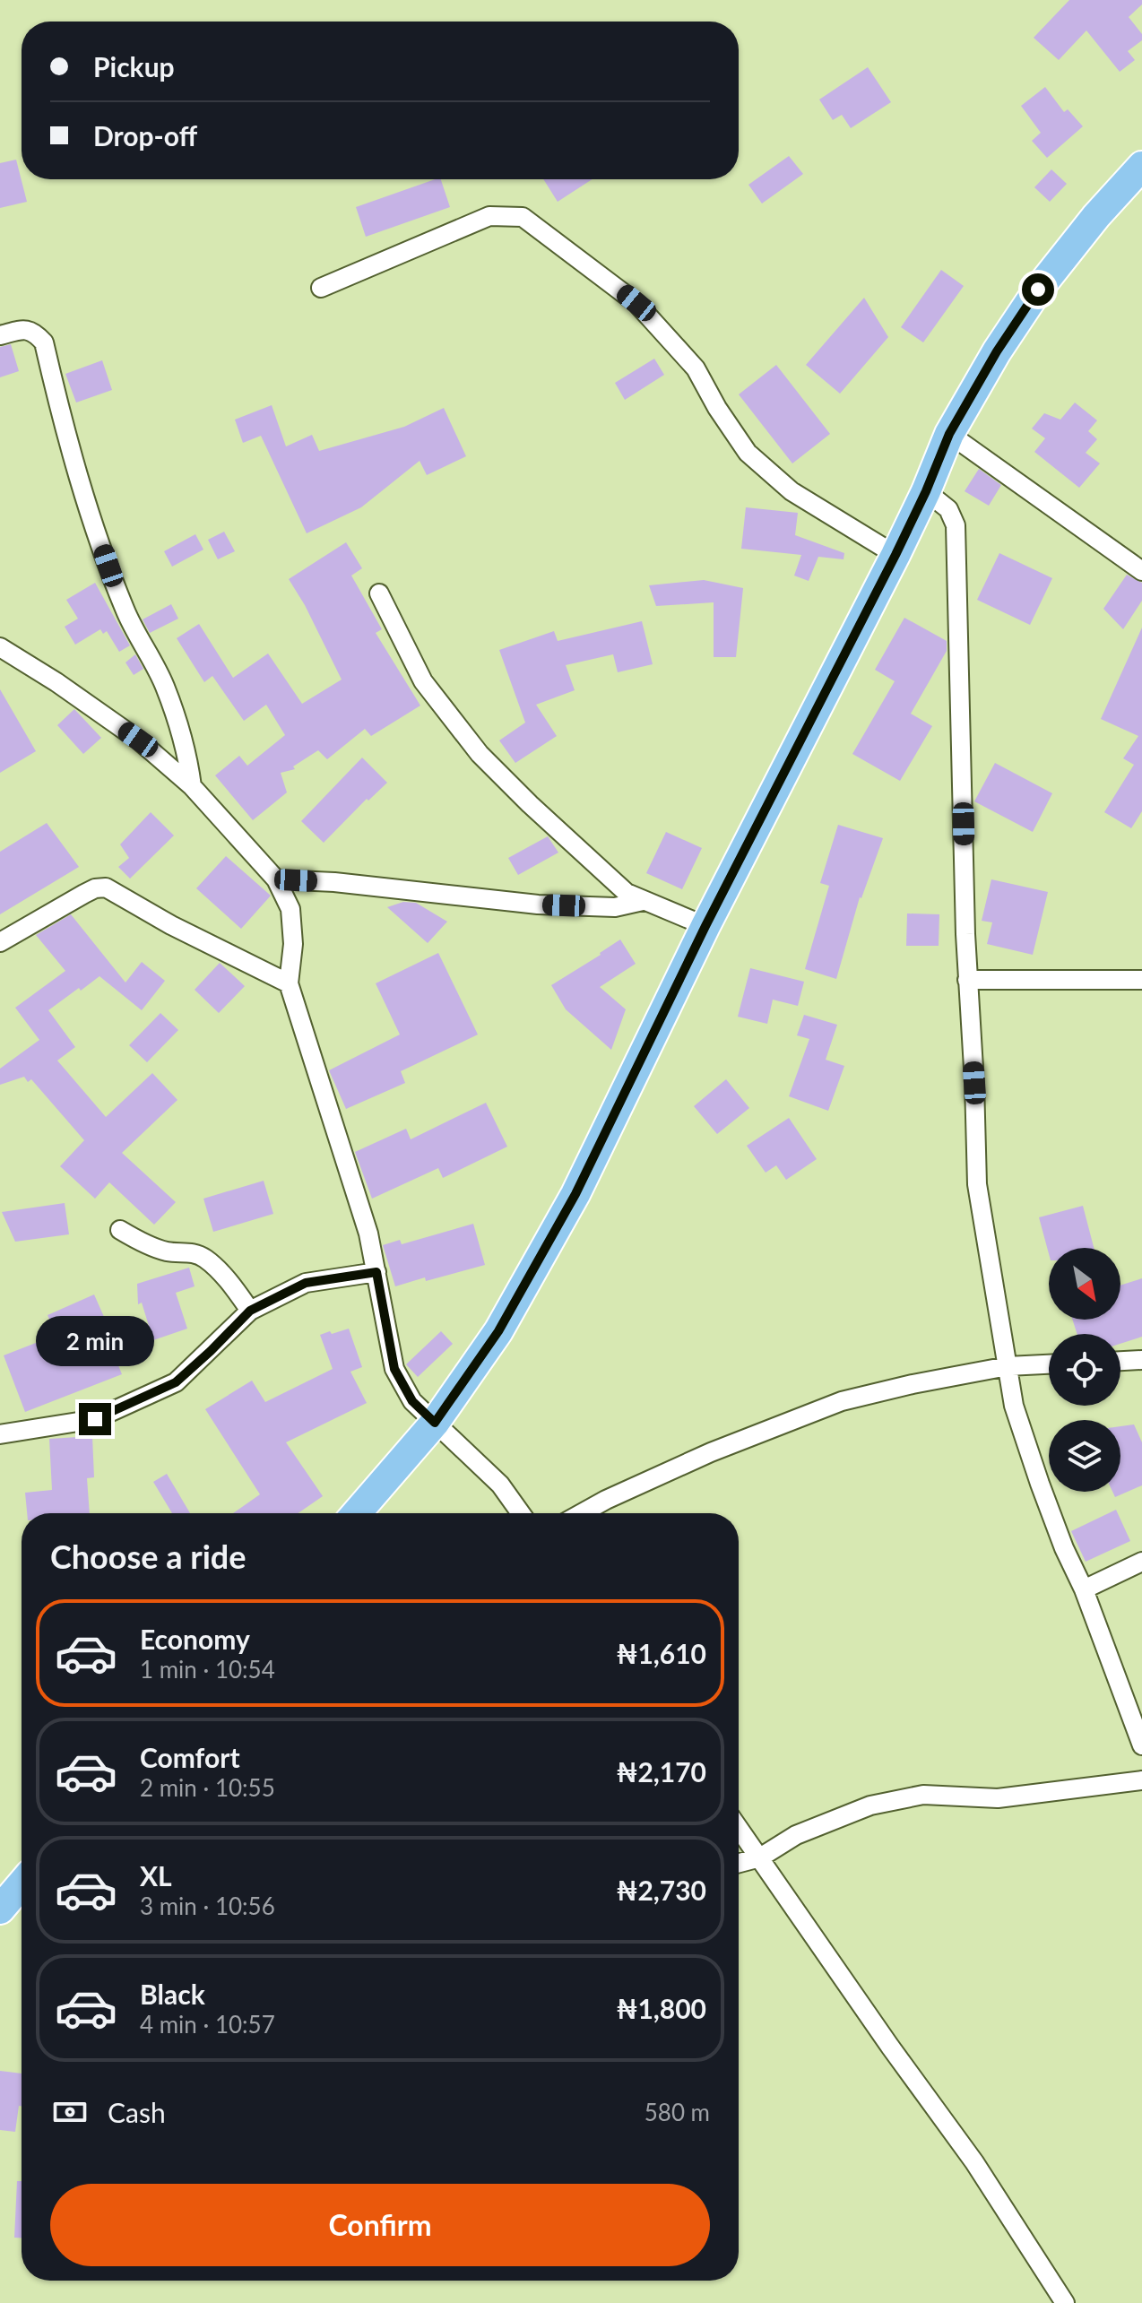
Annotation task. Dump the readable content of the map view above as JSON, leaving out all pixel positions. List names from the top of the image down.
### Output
{
  "north": "bottom right",
  "page": {
    "banner": ["Pickup", "Drop-off"],
    "bubble": "2 min",
    "heading": "Choose a ride",
    "list": [
      {
        "name": "Economy",
        "note": "1 min · 10:54",
        "value": "₦1,610"
      },
      {
        "name": "Comfort",
        "note": "2 min · 10:55",
        "value": "₦2,170"
      },
      {
        "name": "XL",
        "note": "3 min · 10:56",
        "value": "₦2,730"
      },
      {
        "name": "Black",
        "note": "4 min · 10:57",
        "value": "₦1,800"
      }
    ],
    "pay": ["Cash", "580 m"],
    "buttons": "Confirm"
  }
}
